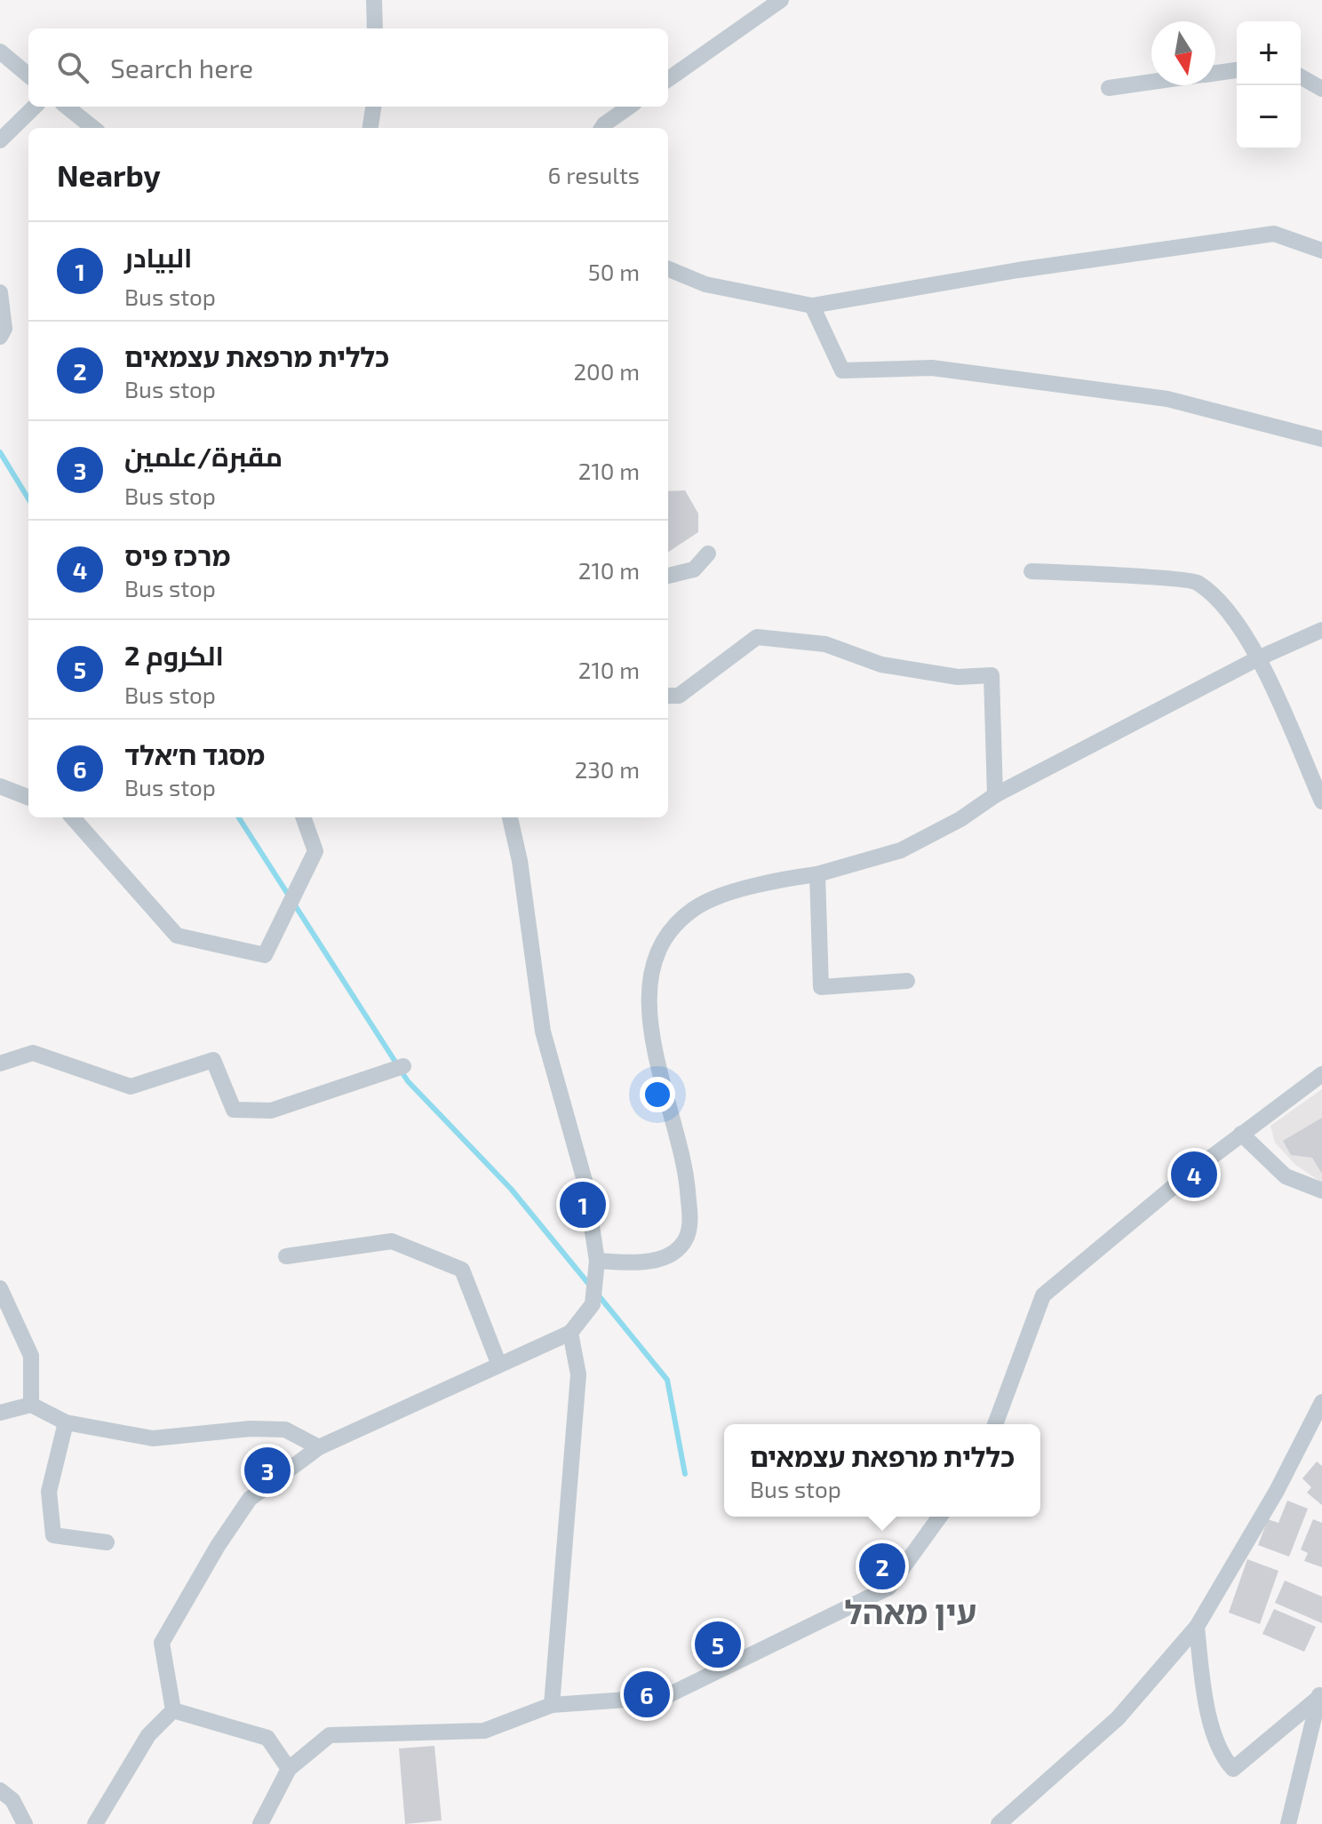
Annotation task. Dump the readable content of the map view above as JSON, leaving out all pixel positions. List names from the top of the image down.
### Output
{
  "districts": ["עין מאהל"],
  "north": "bottom",
  "page": {
    "map_buttons": ["+", "−"],
    "search": "Search here",
    "heading": ["Nearby", "6 results"],
    "list": [
      {
        "mark": "1",
        "name": "البيادر",
        "note": "Bus stop",
        "value": "50 m"
      },
      {
        "mark": "2",
        "name": "כללית מרפאת עצמאים",
        "note": "Bus stop",
        "value": "200 m"
      },
      {
        "mark": "3",
        "name": "مقبرة/علمين",
        "note": "Bus stop",
        "value": "210 m"
      },
      {
        "mark": "4",
        "name": "מרכז פיס",
        "note": "Bus stop",
        "value": "210 m"
      },
      {
        "mark": "5",
        "name": "الكروم 2",
        "note": "Bus stop",
        "value": "210 m"
      },
      {
        "mark": "6",
        "name": "מסגד ח׳אלד",
        "note": "Bus stop",
        "value": "230 m"
      }
    ],
    "pins": [
      "4",
      "1",
      "3",
      "2",
      "5",
      "6"
    ],
    "popup": ["כללית מרפאת עצמאים", "Bus stop"]
  }
}
